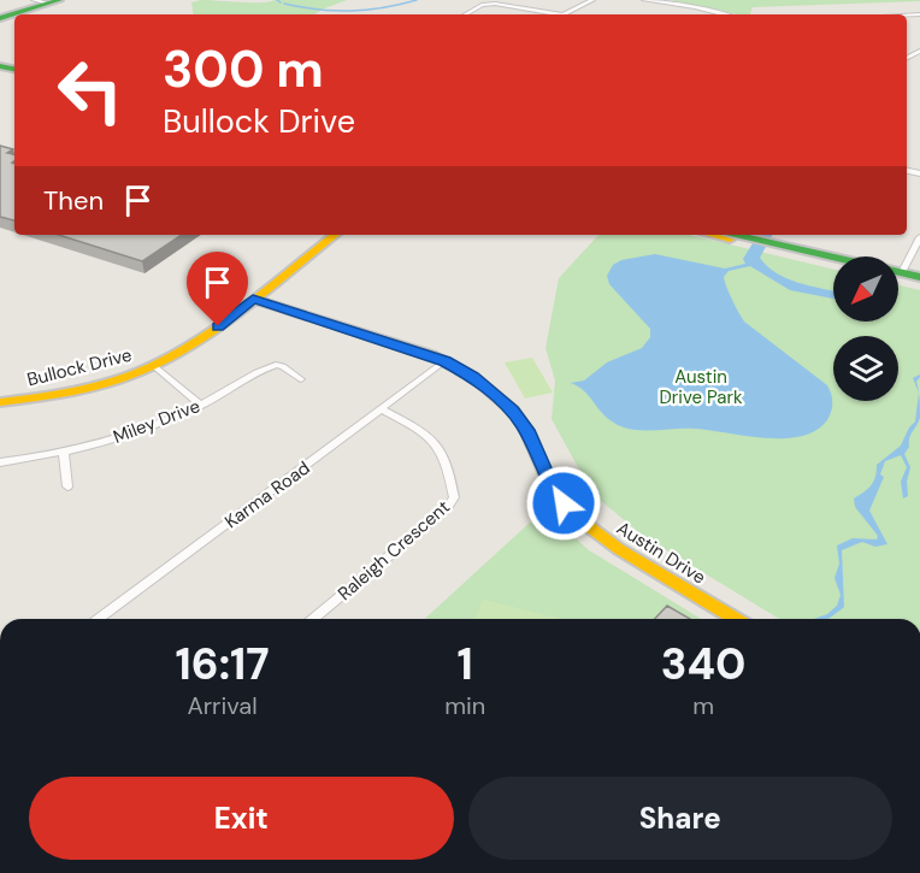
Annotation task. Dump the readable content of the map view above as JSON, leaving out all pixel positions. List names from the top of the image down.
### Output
{
  "streets": {
    "street": [
      "Bullock Drive",
      "Miley Drive",
      "Karma Road",
      "Raleigh Crescent",
      "Austin Drive"
    ]
  },
  "crossings": [
    ["Bullock Drive", "Austin Drive"],
    ["Karma Road", "Raleigh Crescent"],
    ["Karma Road", "Austin Drive"]
  ],
  "parks": ["Austin Drive Park"],
  "north": "bottom left",
  "page": {
    "turn": ["300 m", "Bullock Drive"],
    "then": "Then",
    "eta": [
      "16:17",
      "Arrival",
      "1",
      "min",
      "340",
      "m"
    ],
    "buttons": ["Exit", "Share"]
  }
}
